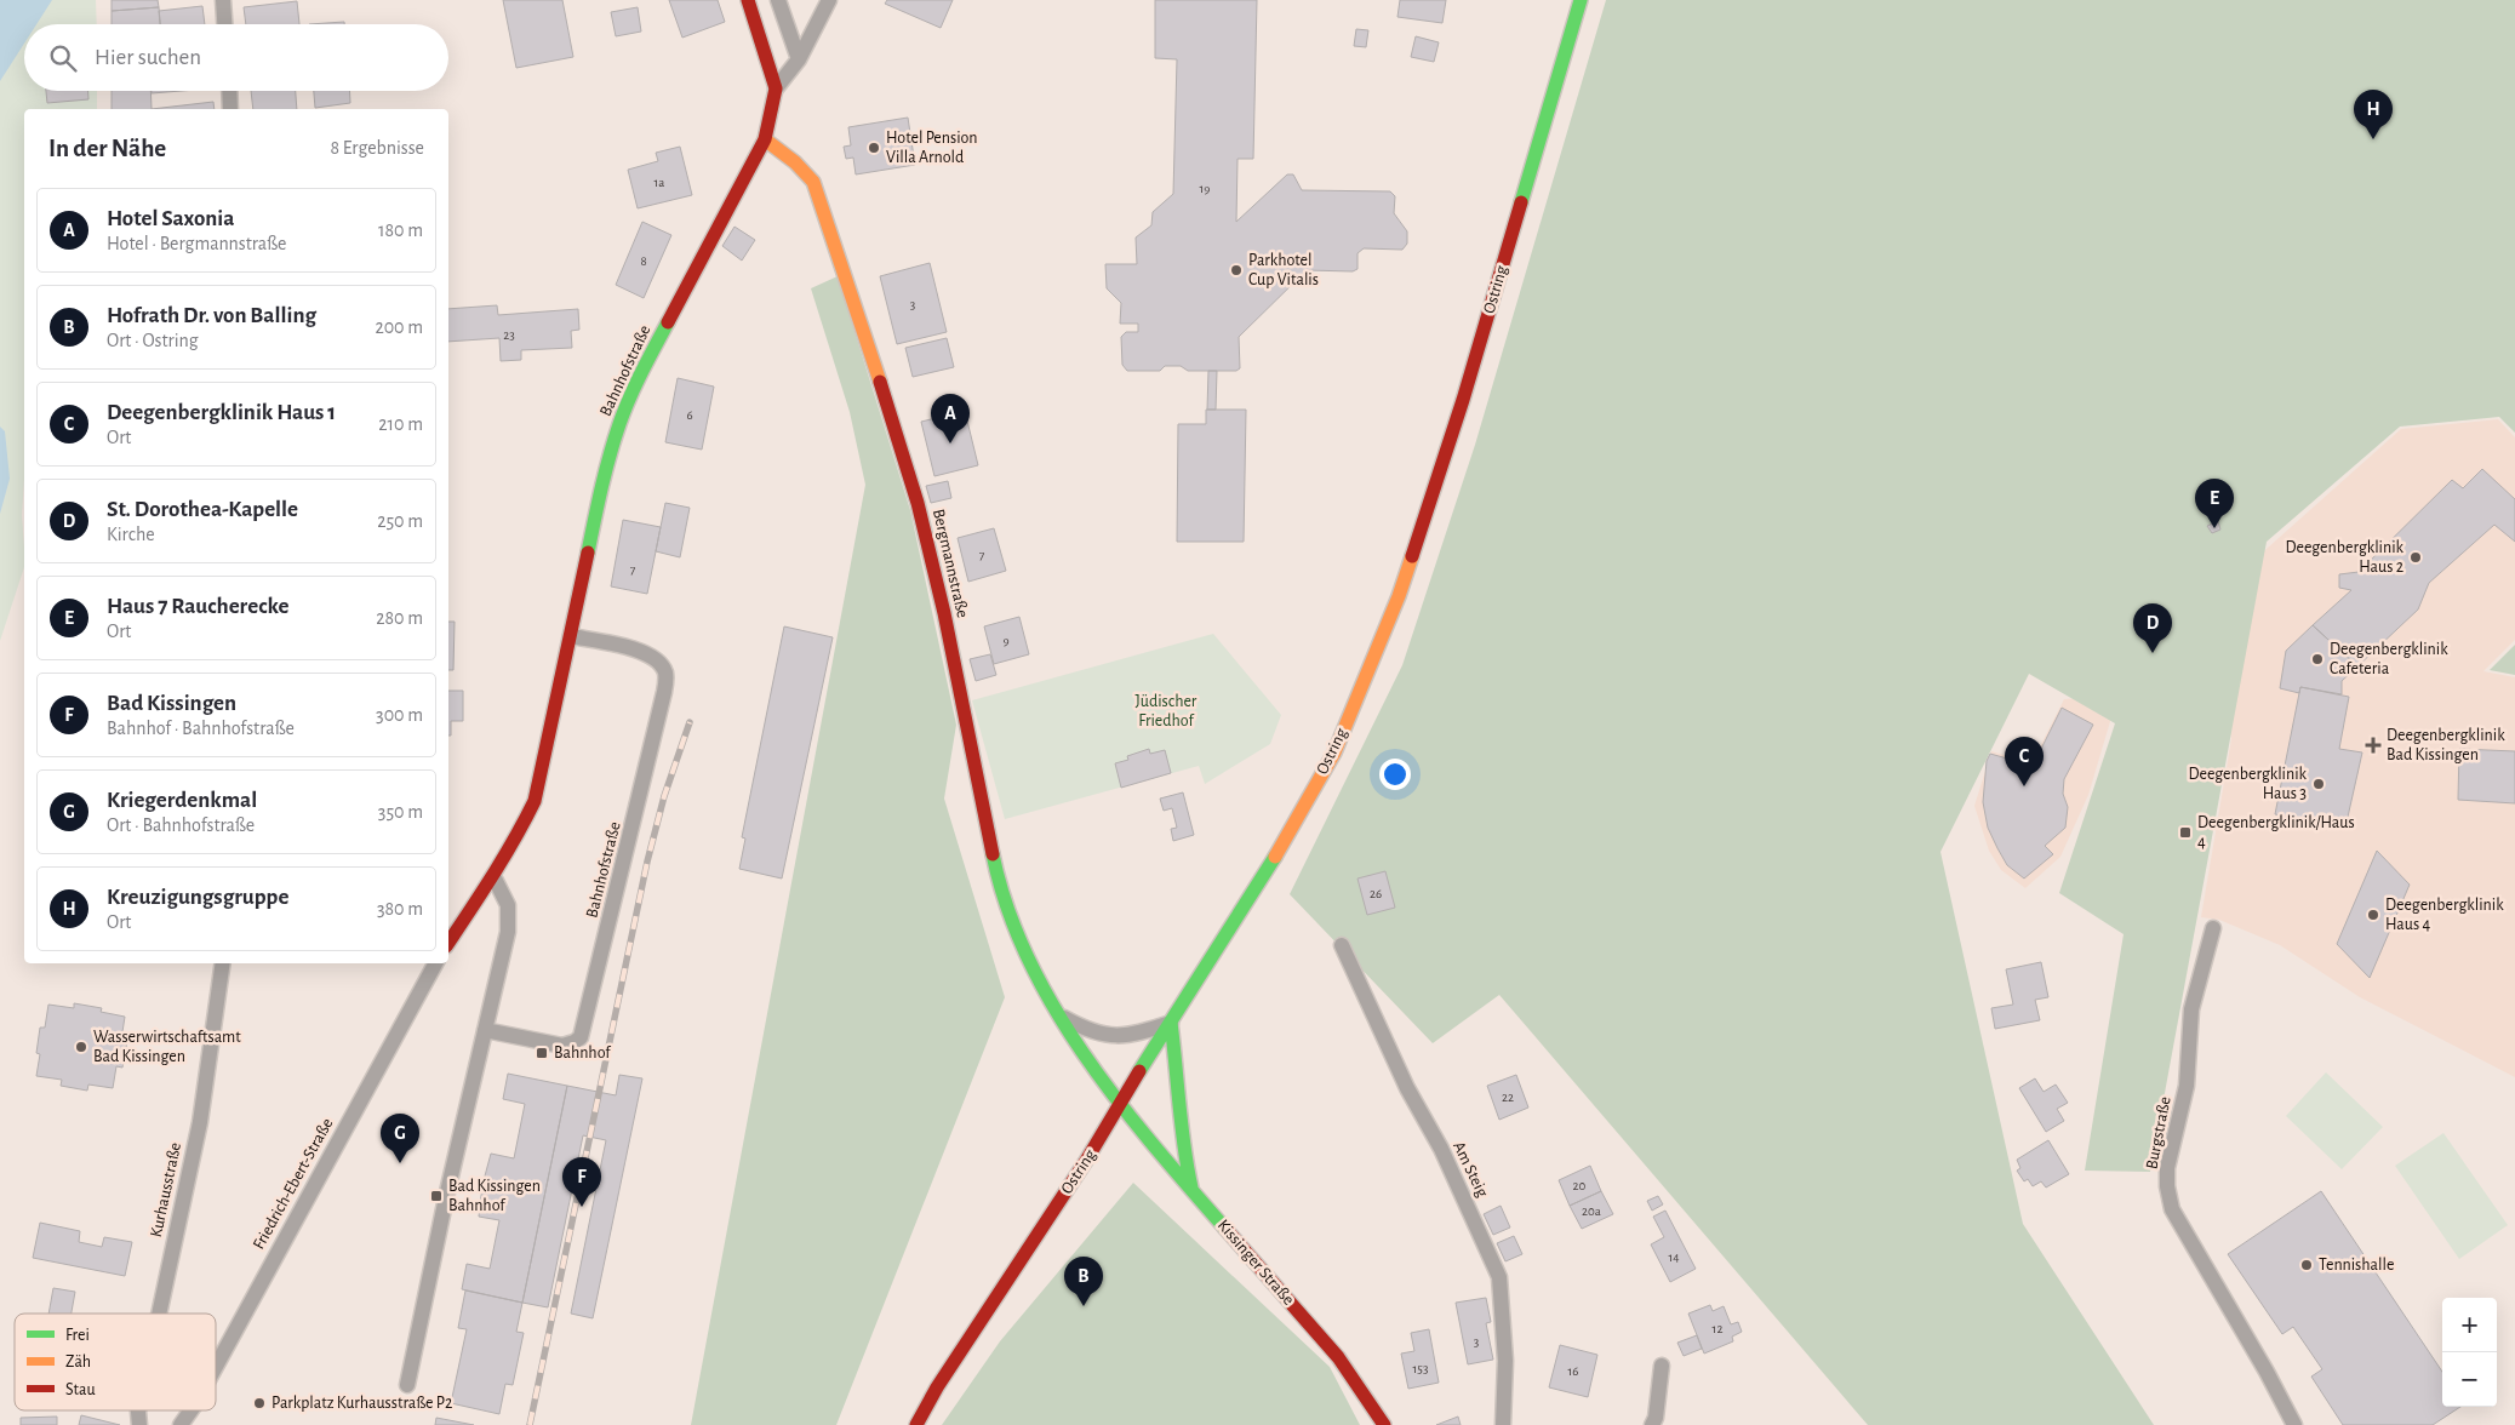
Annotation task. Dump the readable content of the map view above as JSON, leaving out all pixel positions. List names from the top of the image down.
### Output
{
  "streets": {
    "street": [
      "Ostring",
      "Bahnhofstraße",
      "Bergmannstraße",
      "Burgstraße",
      "Am Steig",
      "Friedrich-Ebert-Straße",
      "Kurhausstraße",
      "Kissinger Straße"
    ]
  },
  "crossings": [
    ["Ostring", "Bergmannstraße"],
    ["Ostring", "Kissinger Straße"],
    ["Bahnhofstraße", "Bergmannstraße"],
    ["Bergmannstraße", "Kissinger Straße"]
  ],
  "parks": ["Jüdischer Friedhof"],
  "places": {
    "other": [
      "Hotel Pension Villa Arnold",
      "Parkhotel Cup Vitalis",
      "Deegenbergklinik Haus 2",
      "Deegenbergklinik Cafeteria",
      "Deegenbergklinik Haus 3",
      "Deegenbergklinik Haus 4",
      "Wasserwirtschaftsamt Bad Kissingen",
      "Tennishalle",
      "Parkplatz Kurhausstraße P2"
    ],
    "health": ["Deegenbergklinik Bad Kissingen"],
    "transit": ["Deegenbergklinik/Haus 4", "Bahnhof", "Bad Kissingen Bahnhof"]
  },
  "house_numbers": [
    "1a",
    "19",
    "8",
    "3",
    "23",
    "6",
    "7",
    "7",
    "9",
    "26",
    "22",
    "20",
    "20a",
    "14",
    "12",
    "3",
    "153",
    "16"
  ],
  "legend": ["Frei", "Zäh", "Stau"],
  "page": {
    "search": "Hier suchen",
    "pins": [
      "H",
      "A",
      "E",
      "D",
      "C",
      "G",
      "F",
      "B"
    ],
    "heading": ["In der Nähe", "8 Ergebnisse"],
    "list": [
      {
        "mark": "A",
        "name": "Hotel Saxonia",
        "note": "Hotel · Bergmannstraße",
        "value": "180 m"
      },
      {
        "mark": "B",
        "name": "Hofrath Dr. von Balling",
        "note": "Ort · Ostring",
        "value": "200 m"
      },
      {
        "mark": "C",
        "name": "Deegenbergklinik Haus 1",
        "note": "Ort",
        "value": "210 m"
      },
      {
        "mark": "D",
        "name": "St. Dorothea-Kapelle",
        "note": "Kirche",
        "value": "250 m"
      },
      {
        "mark": "E",
        "name": "Haus 7 Raucherecke",
        "note": "Ort",
        "value": "280 m"
      },
      {
        "mark": "F",
        "name": "Bad Kissingen",
        "note": "Bahnhof · Bahnhofstraße",
        "value": "300 m"
      },
      {
        "mark": "G",
        "name": "Kriegerdenkmal",
        "note": "Ort · Bahnhofstraße",
        "value": "350 m"
      },
      {
        "mark": "H",
        "name": "Kreuzigungsgruppe",
        "note": "Ort",
        "value": "380 m"
      }
    ],
    "map_buttons": ["+", "−"]
  }
}
